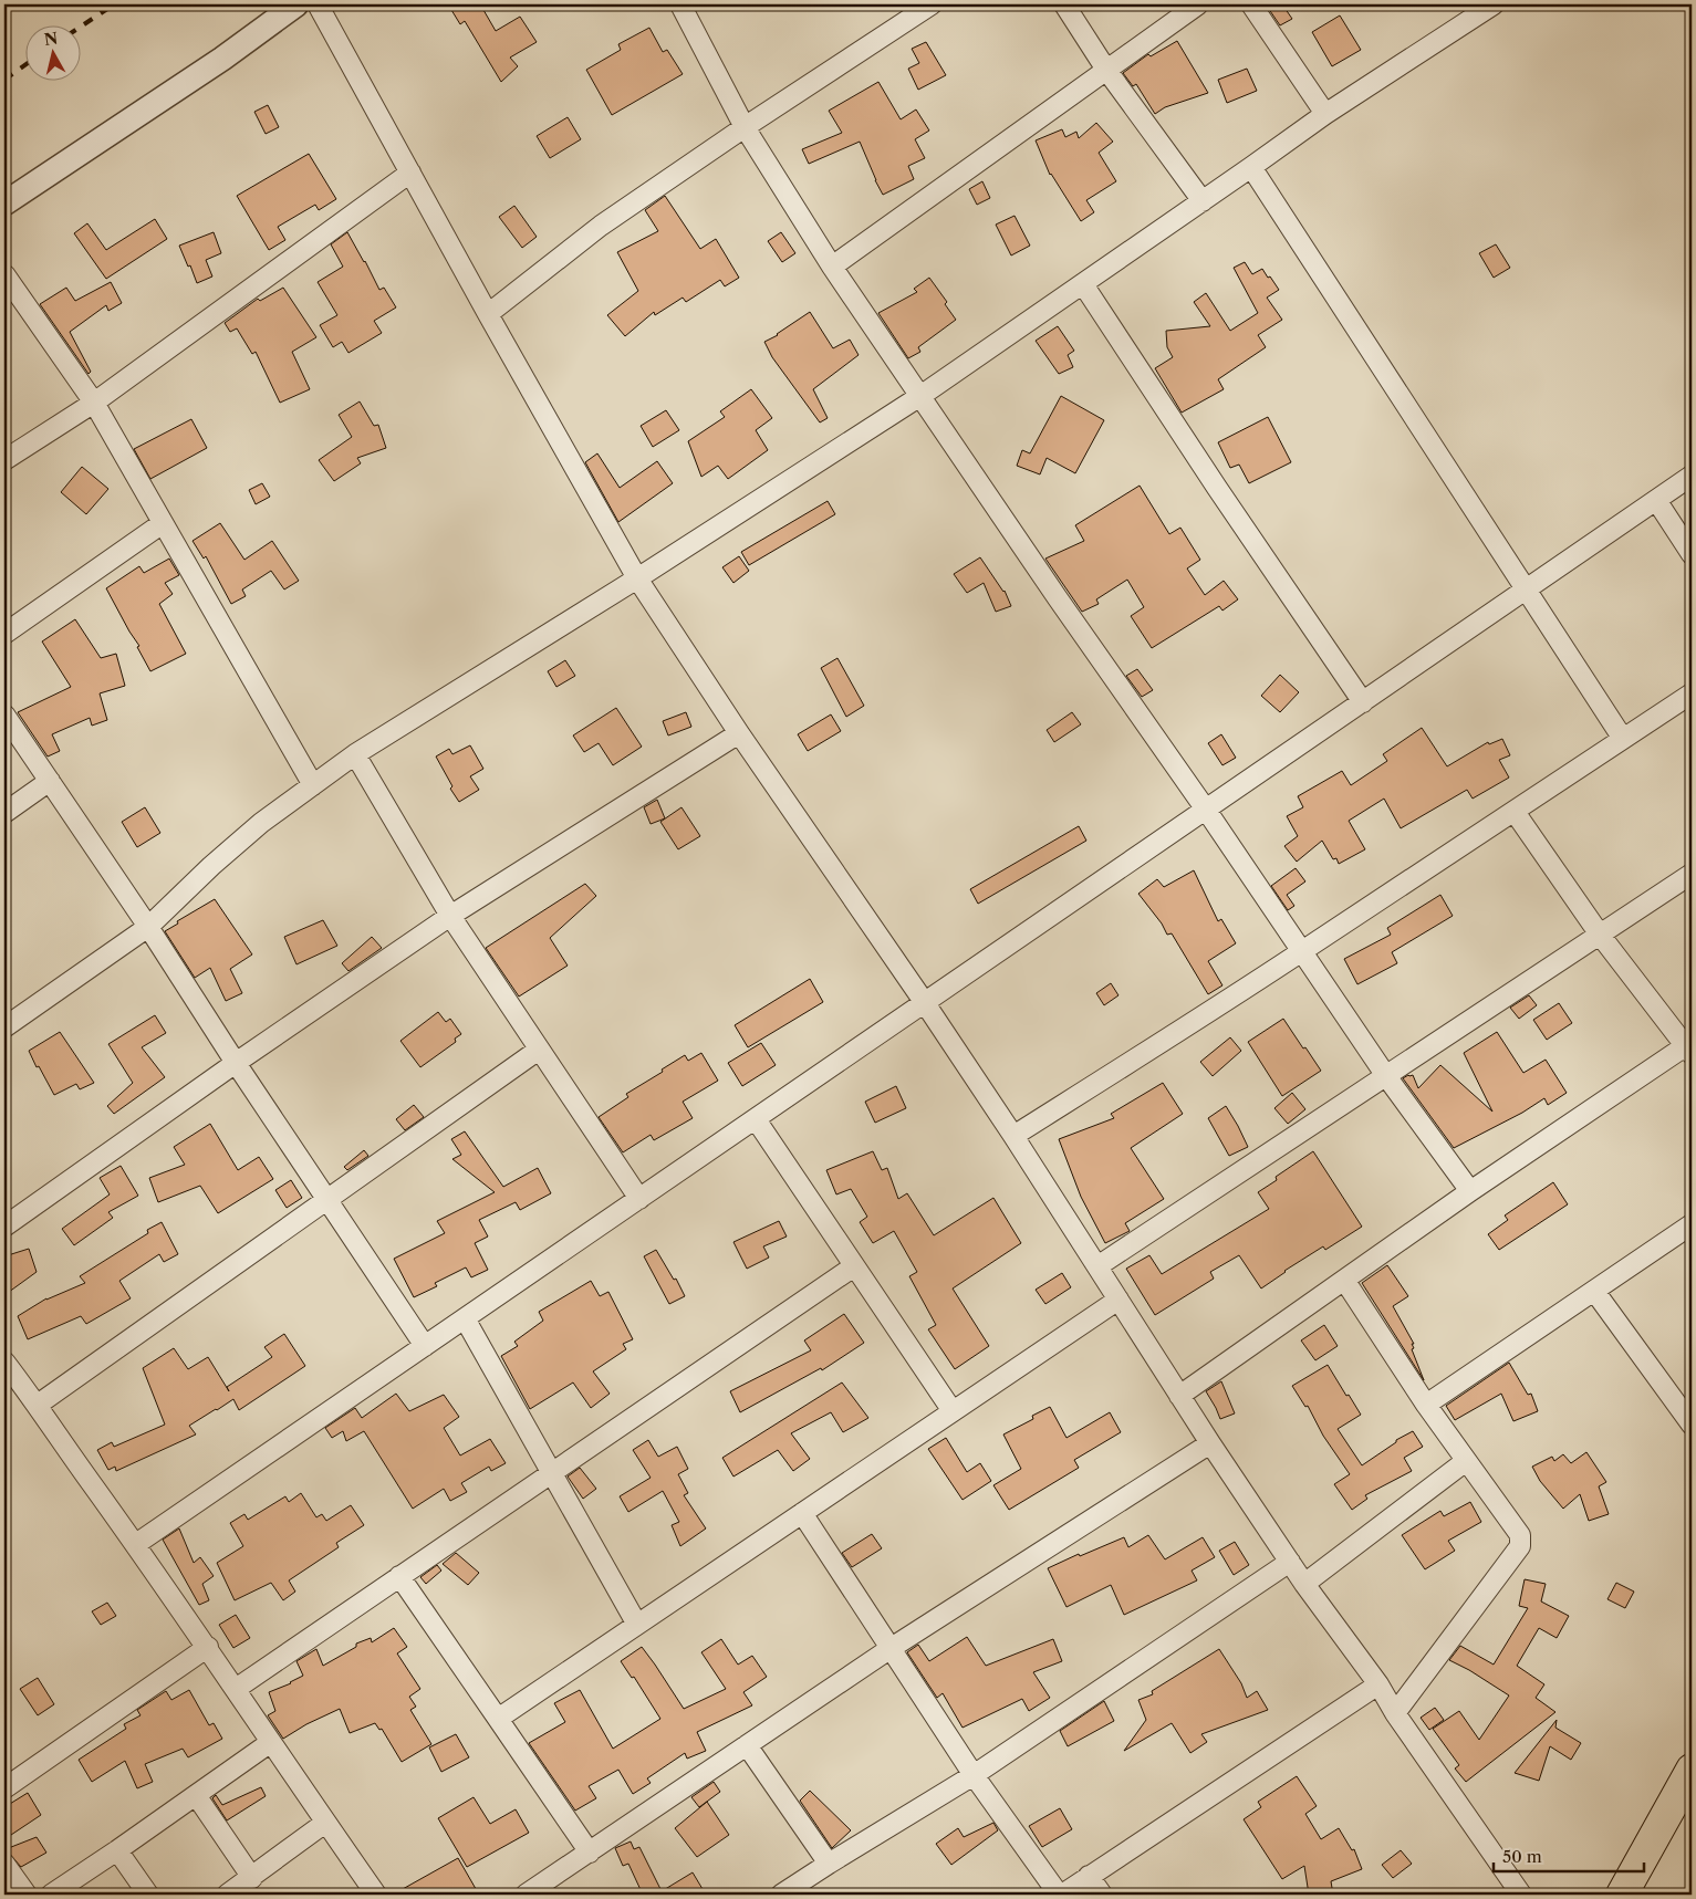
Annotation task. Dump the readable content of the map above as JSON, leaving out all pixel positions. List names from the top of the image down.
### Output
{
  "scale_bar": "50 m",
  "north": "top"
}
